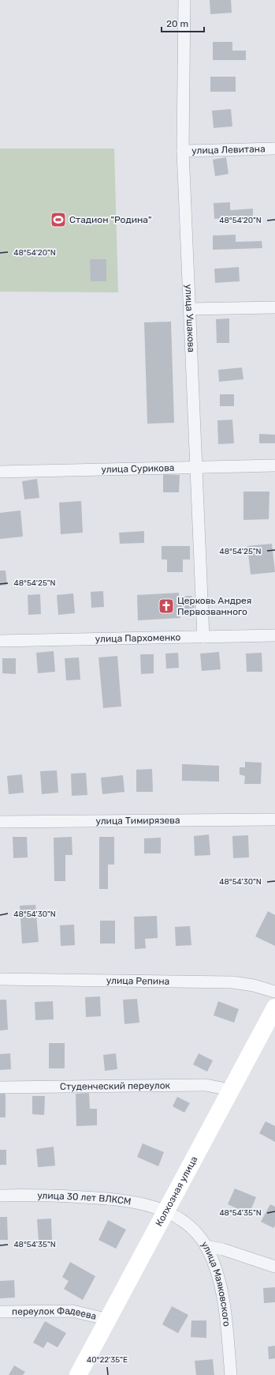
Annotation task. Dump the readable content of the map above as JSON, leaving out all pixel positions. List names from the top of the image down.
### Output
{
  "streets": {
    "main road": ["Колхозная улица"],
    "street": [
      "улица Левитана",
      "улица Ушакова",
      "улица Сурикова",
      "улица Пархоменко",
      "улица Тимирязева",
      "улица Репина",
      "Студенческий переулок",
      "улица 30 лет ВЛКСМ",
      "улица Маяковского",
      "переулок Фадеева"
    ]
  },
  "crossings": [
    ["улица Левитана", "улица Ушакова"],
    ["улица Ушакова", "улица Сурикова"],
    ["улица Ушакова", "улица Пархоменко"],
    ["Студенческий переулок", "Колхозная улица"],
    ["Колхозная улица", "улица 30 лет ВЛКСМ"],
    ["Колхозная улица", "улица Маяковского"],
    ["Колхозная улица", "переулок Фадеева"],
    ["улица 30 лет ВЛКСМ", "улица Маяковского"]
  ],
  "places": {
    "sports": ["Стадион \"Родина\""],
    "church": ["Церковь Андрея Первозванного"]
  },
  "scale_bar": "20 m",
  "coordinates": [
    "48°54'20\"N",
    "48°54'25\"N",
    "48°54'30\"N",
    "48°54'35\"N",
    "40°22'35\"E"
  ]
}
